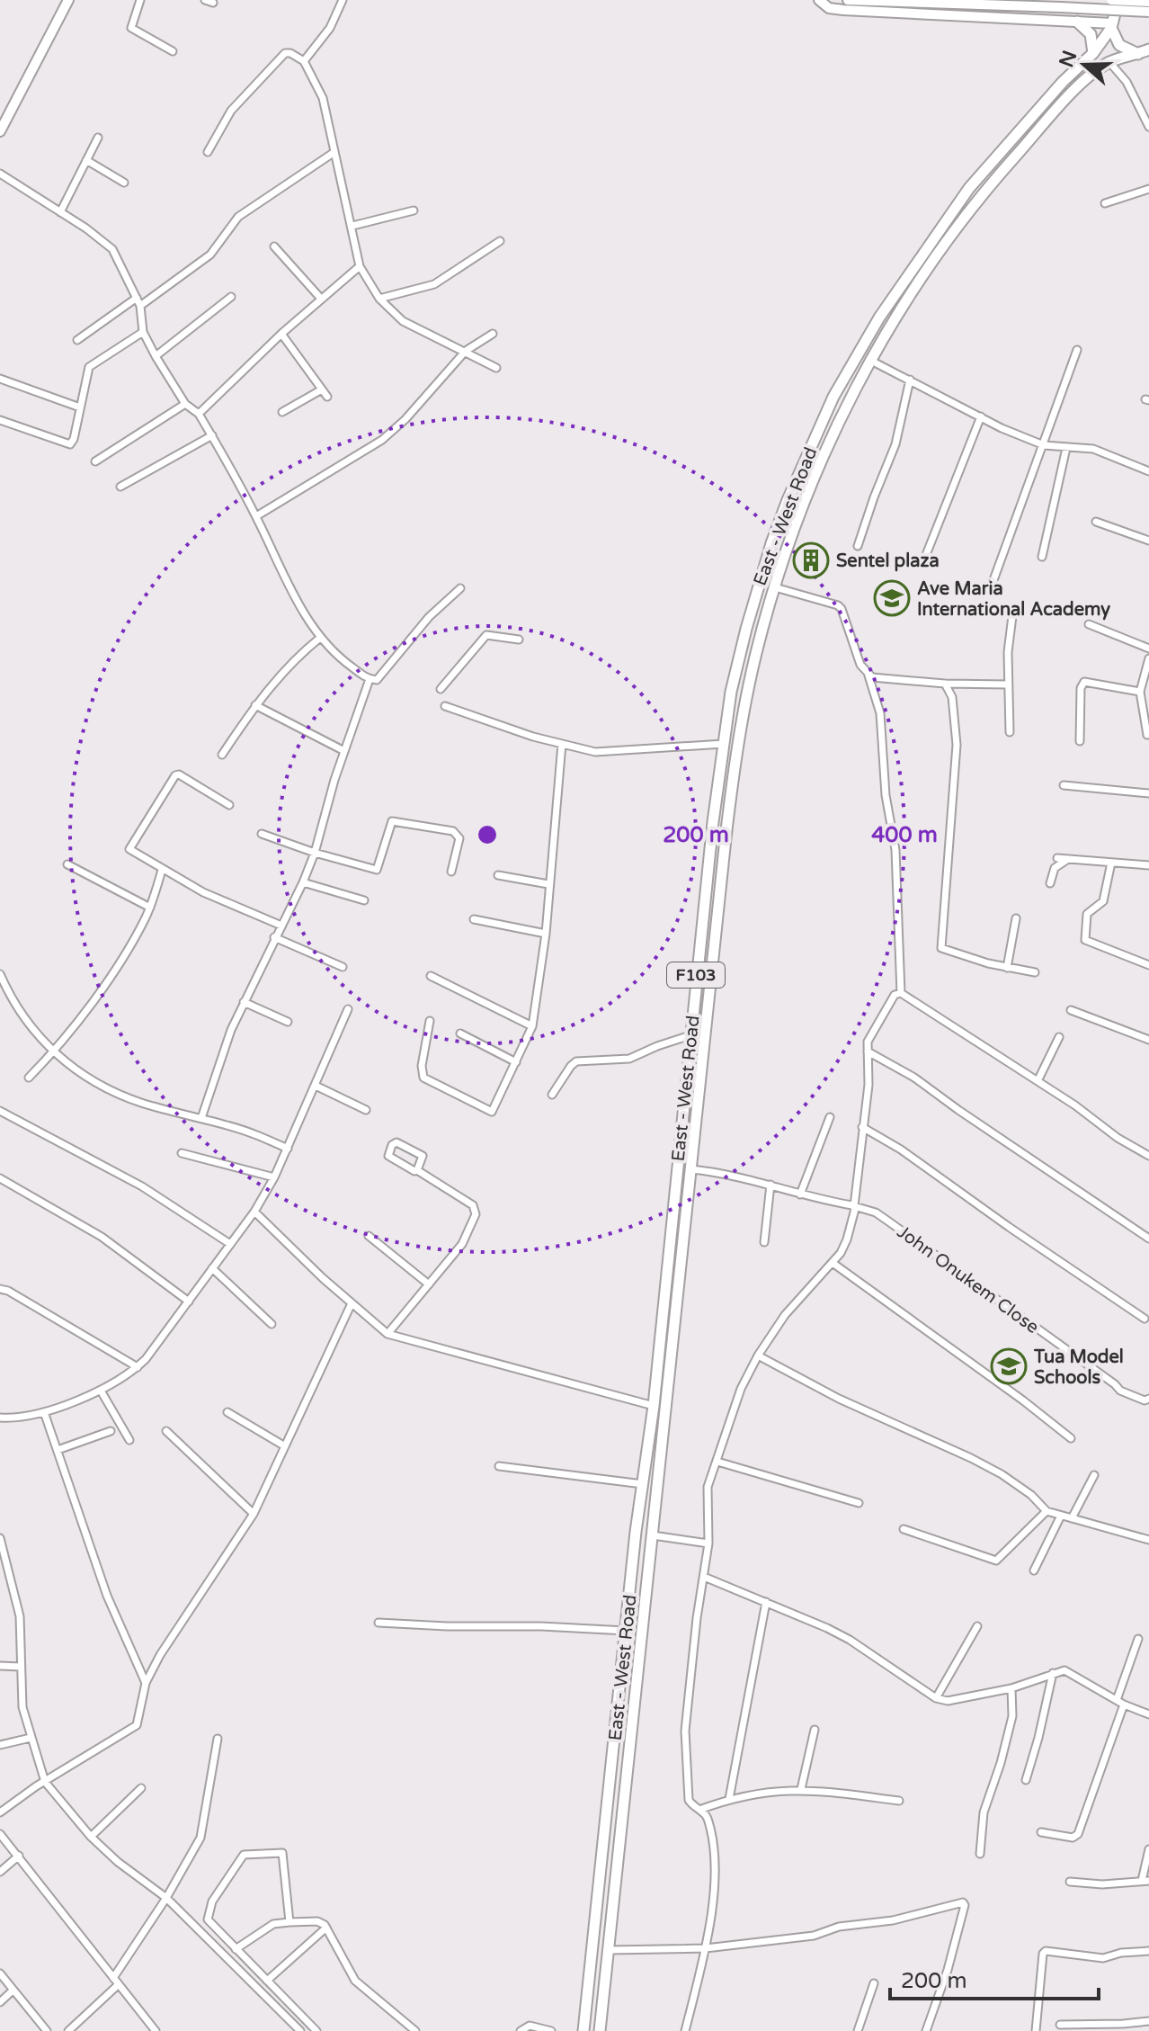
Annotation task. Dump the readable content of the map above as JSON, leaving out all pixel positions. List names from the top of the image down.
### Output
{
  "streets": {
    "main road": ["East - West Road", "F103"],
    "street": ["John Onukem Close"]
  },
  "crossings": [
    ["East - West Road", "John Onukem Close"]
  ],
  "places": {
    "building": ["Sentel plaza"],
    "school or university": ["Ave Maria International Academy", "Tua Model Schools"]
  },
  "scale_bar": "200 m",
  "north": "left",
  "rings": ["200 m", "400 m"]
}
